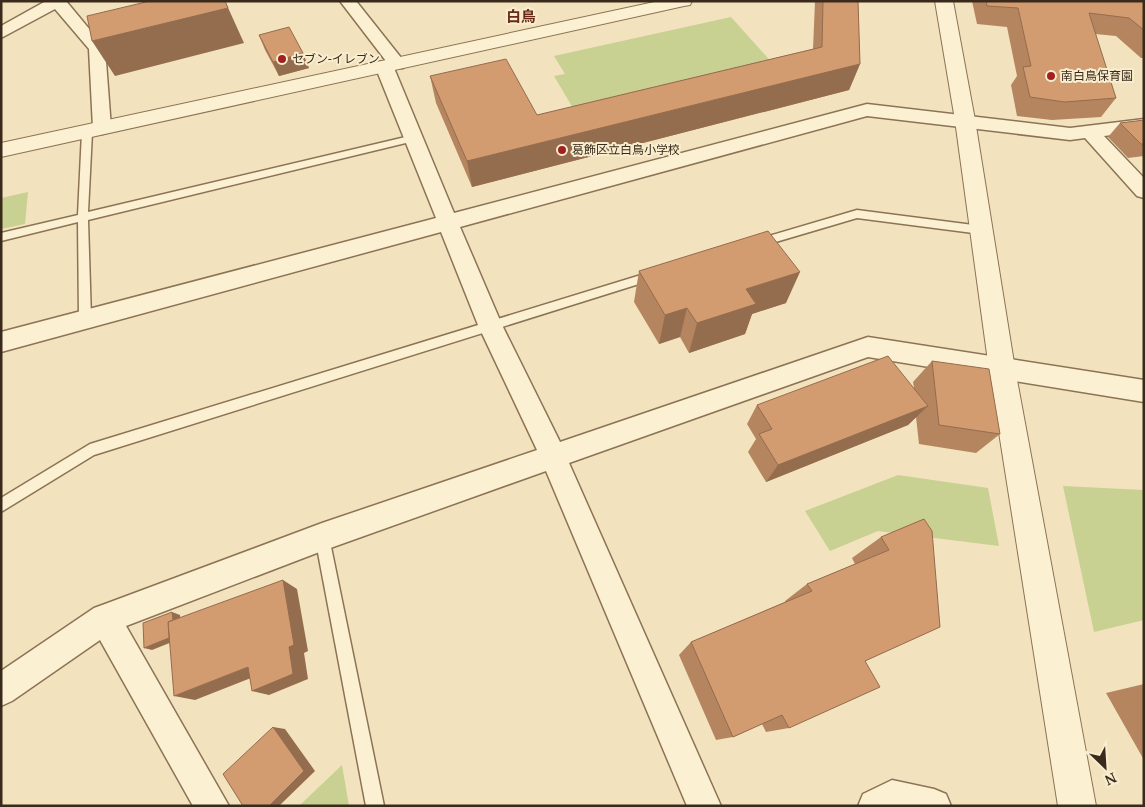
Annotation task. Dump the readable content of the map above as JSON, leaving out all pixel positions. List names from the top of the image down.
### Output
{
  "districts": ["白鳥"],
  "places": ["セブン-イレブン", "南白鳥保育園", "葛飾区立白鳥小学校"],
  "north": "bottom right"
}
